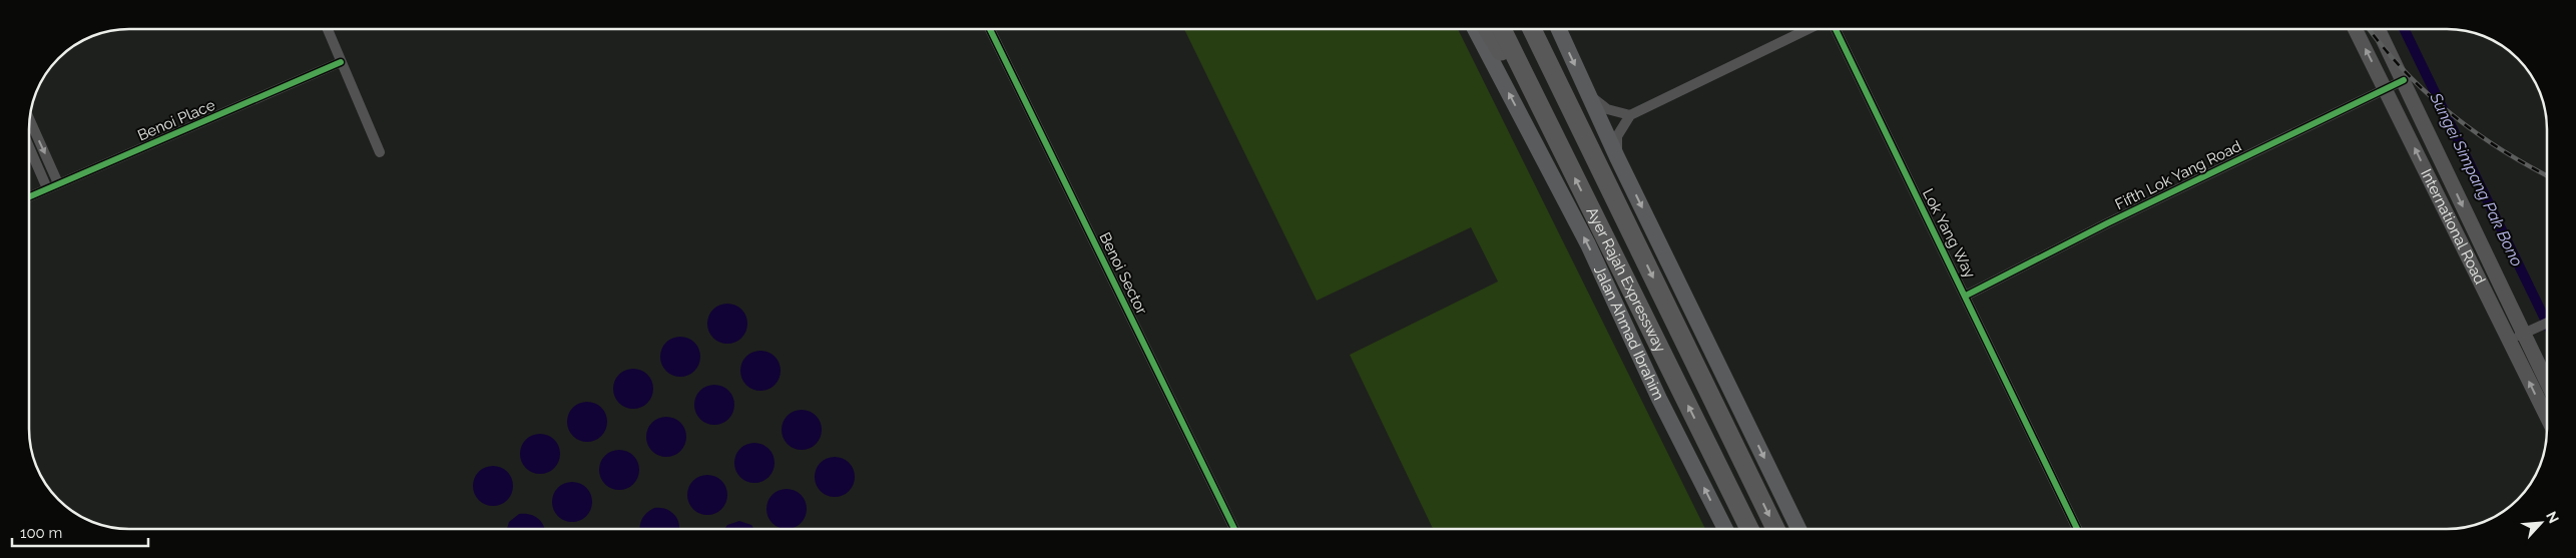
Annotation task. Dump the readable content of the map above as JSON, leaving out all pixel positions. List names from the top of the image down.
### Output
{
  "streets": {
    "highway": ["Ayer Rajah Expressway"],
    "main road": ["International Road", "Jalan Ahmad Ibrahim"],
    "street": [
      "Benoi Place",
      "Fifth Lok Yang Road",
      "Lok Yang Way",
      "Benoi Sector"
    ]
  },
  "crossings": [
    ["Fifth Lok Yang Road", "International Road"],
    ["Fifth Lok Yang Road", "Lok Yang Way"]
  ],
  "water": ["Sungei Simpang Pak Bono"],
  "scale_bar": "100 m",
  "north": "top right"
}
